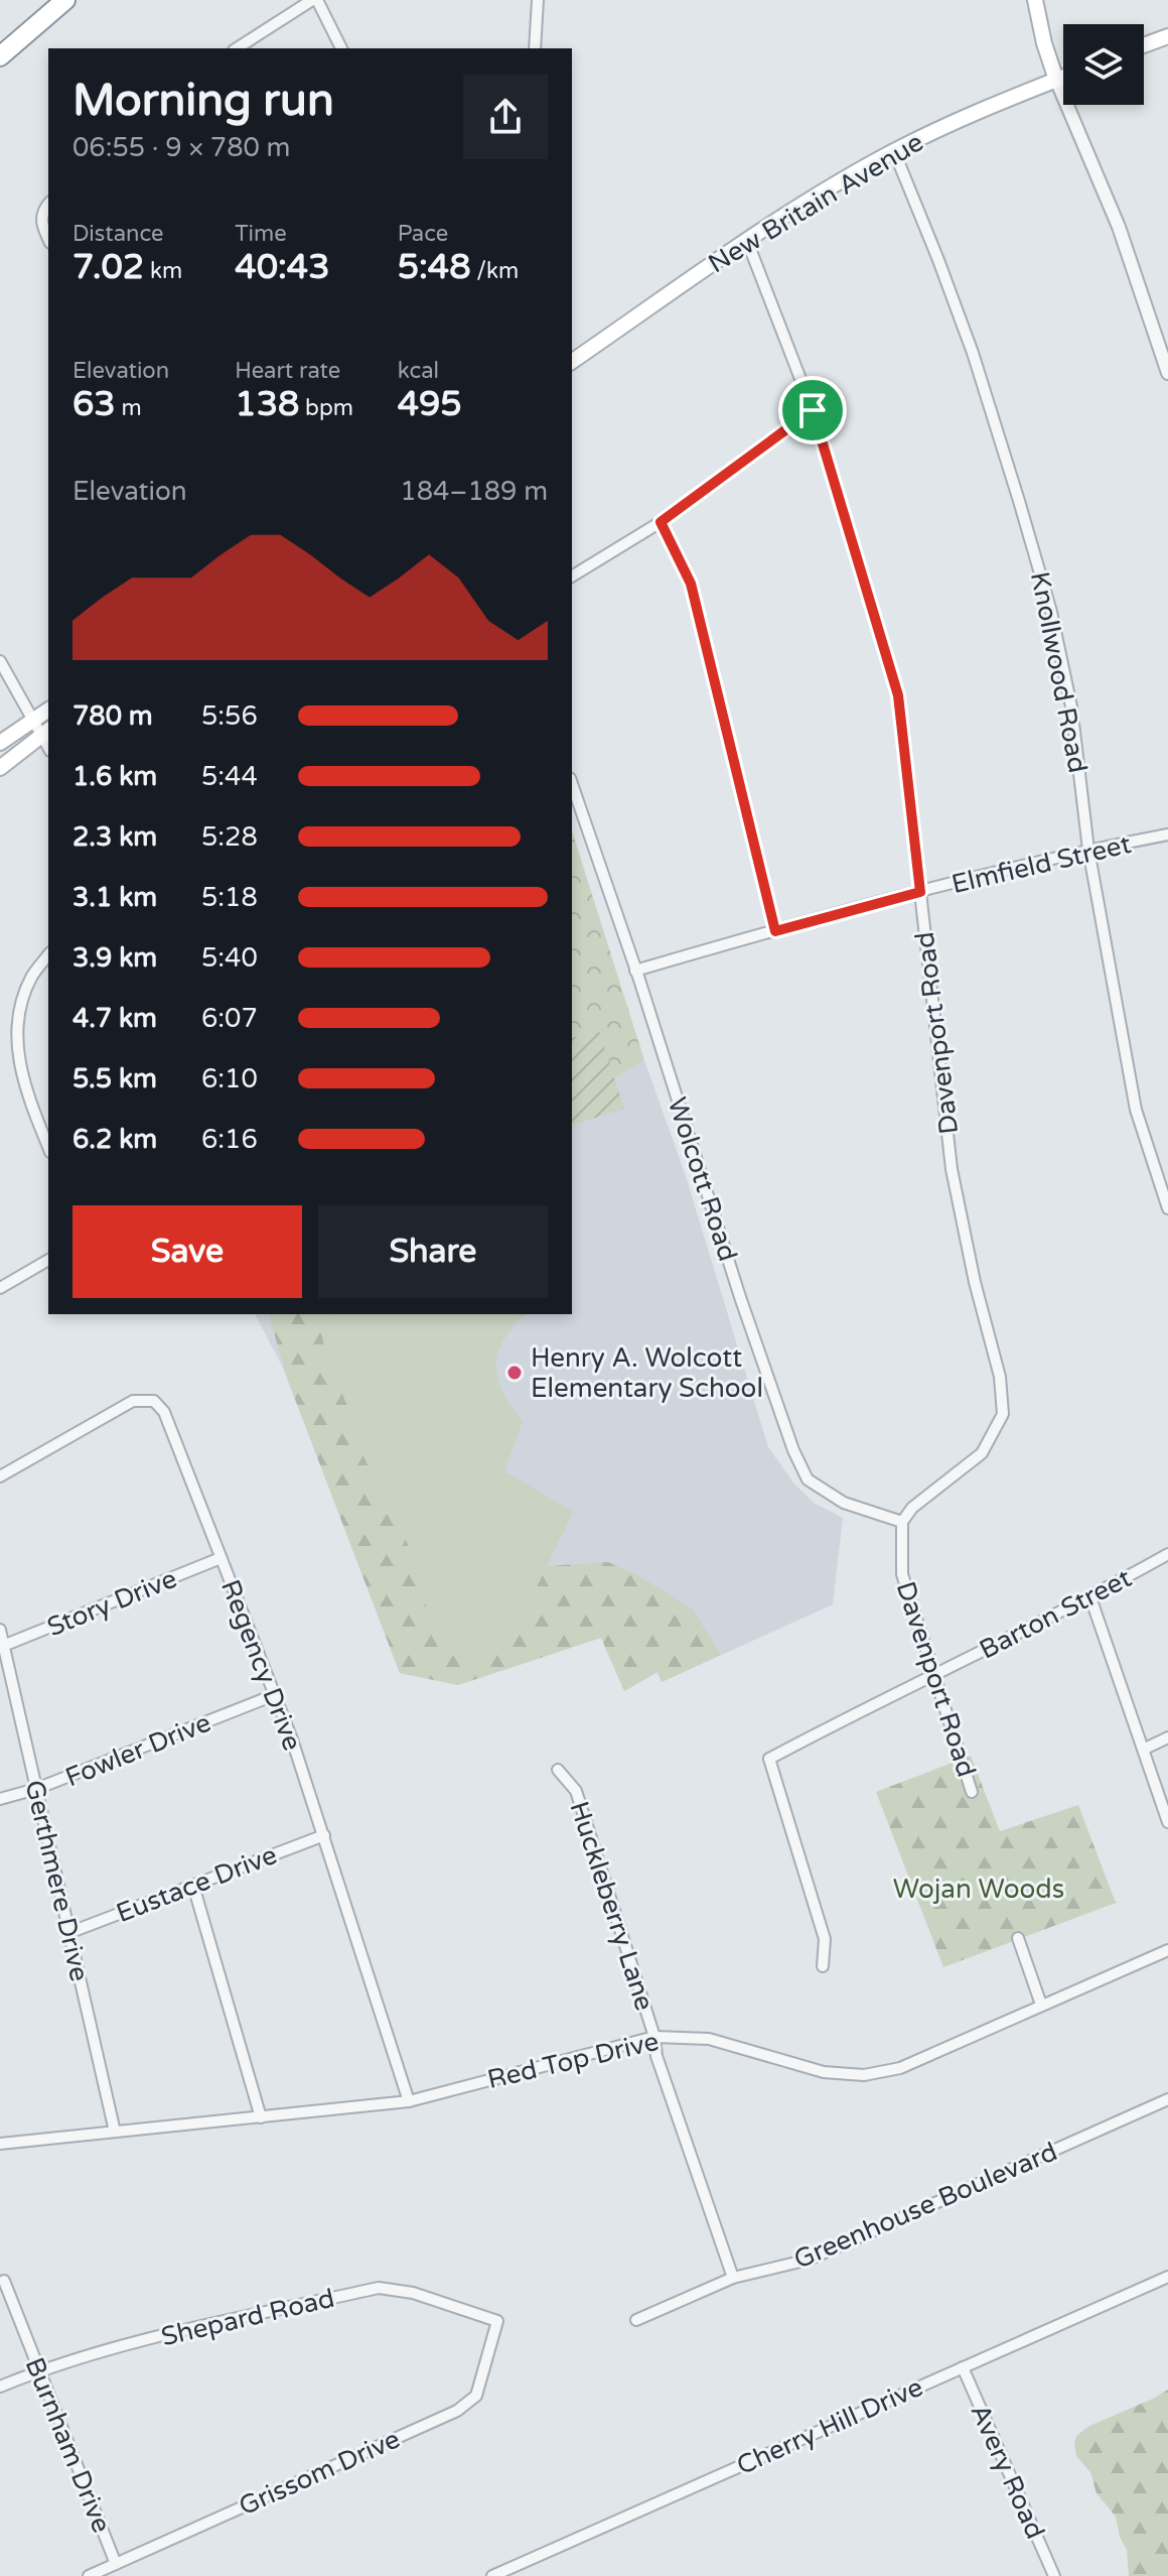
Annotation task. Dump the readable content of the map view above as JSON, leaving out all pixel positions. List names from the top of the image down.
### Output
{
  "streets": {
    "main road": ["New Britain Avenue"],
    "street": [
      "Knollwood Road",
      "Elmfield Street",
      "Davenport Road",
      "Wolcott Road",
      "Story Drive",
      "Barton Street",
      "Regency Drive",
      "Fowler Drive",
      "Gerthmere Drive",
      "Eustace Drive",
      "Huckleberry Lane",
      "Red Top Drive",
      "Greenhouse Boulevard",
      "Shepard Road",
      "Cherry Hill Drive",
      "Burnham Drive",
      "Avery Road",
      "Grissom Drive"
    ]
  },
  "crossings": [
    ["New Britain Avenue", "Knollwood Road"],
    ["New Britain Avenue", "Davenport Road"],
    ["Knollwood Road", "Elmfield Street"],
    ["Elmfield Street", "Davenport Road"],
    ["Elmfield Street", "Wolcott Road"],
    ["Davenport Road", "Wolcott Road"],
    ["Davenport Road", "Barton Street"],
    ["Story Drive", "Regency Drive"],
    ["Story Drive", "Gerthmere Drive"],
    ["Regency Drive", "Fowler Drive"],
    ["Regency Drive", "Eustace Drive"],
    ["Regency Drive", "Red Top Drive"],
    ["Fowler Drive", "Gerthmere Drive"],
    ["Gerthmere Drive", "Eustace Drive"],
    ["Gerthmere Drive", "Red Top Drive"],
    ["Huckleberry Lane", "Red Top Drive"],
    ["Huckleberry Lane", "Greenhouse Boulevard"],
    ["Shepard Road", "Burnham Drive"],
    ["Shepard Road", "Grissom Drive"],
    ["Cherry Hill Drive", "Avery Road"],
    ["Burnham Drive", "Grissom Drive"]
  ],
  "parks": ["Wojan Woods"],
  "places": ["Henry A. Wolcott Elementary School"],
  "page": {
    "heading": ["Morning run", "06:55 · 9 × 780 m"],
    "stats": [
      ["Distance", "7.02 km"],
      ["Time", "40:43"],
      ["Pace", "5:48 /km"],
      ["Elevation", "63 m"],
      ["Heart rate", "138 bpm"],
      ["kcal", "495"]
    ],
    "chart": ["Elevation", "184–189 m"],
    "list": [
      {
        "name": "780 m",
        "note": "5:56"
      },
      {
        "name": "1.6 km",
        "note": "5:44"
      },
      {
        "name": "2.3 km",
        "note": "5:28"
      },
      {
        "name": "3.1 km",
        "note": "5:18"
      },
      {
        "name": "3.9 km",
        "note": "5:40"
      },
      {
        "name": "4.7 km",
        "note": "6:07"
      },
      {
        "name": "5.5 km",
        "note": "6:10"
      },
      {
        "name": "6.2 km",
        "note": "6:16"
      }
    ],
    "buttons": ["Save", "Share"]
  }
}
